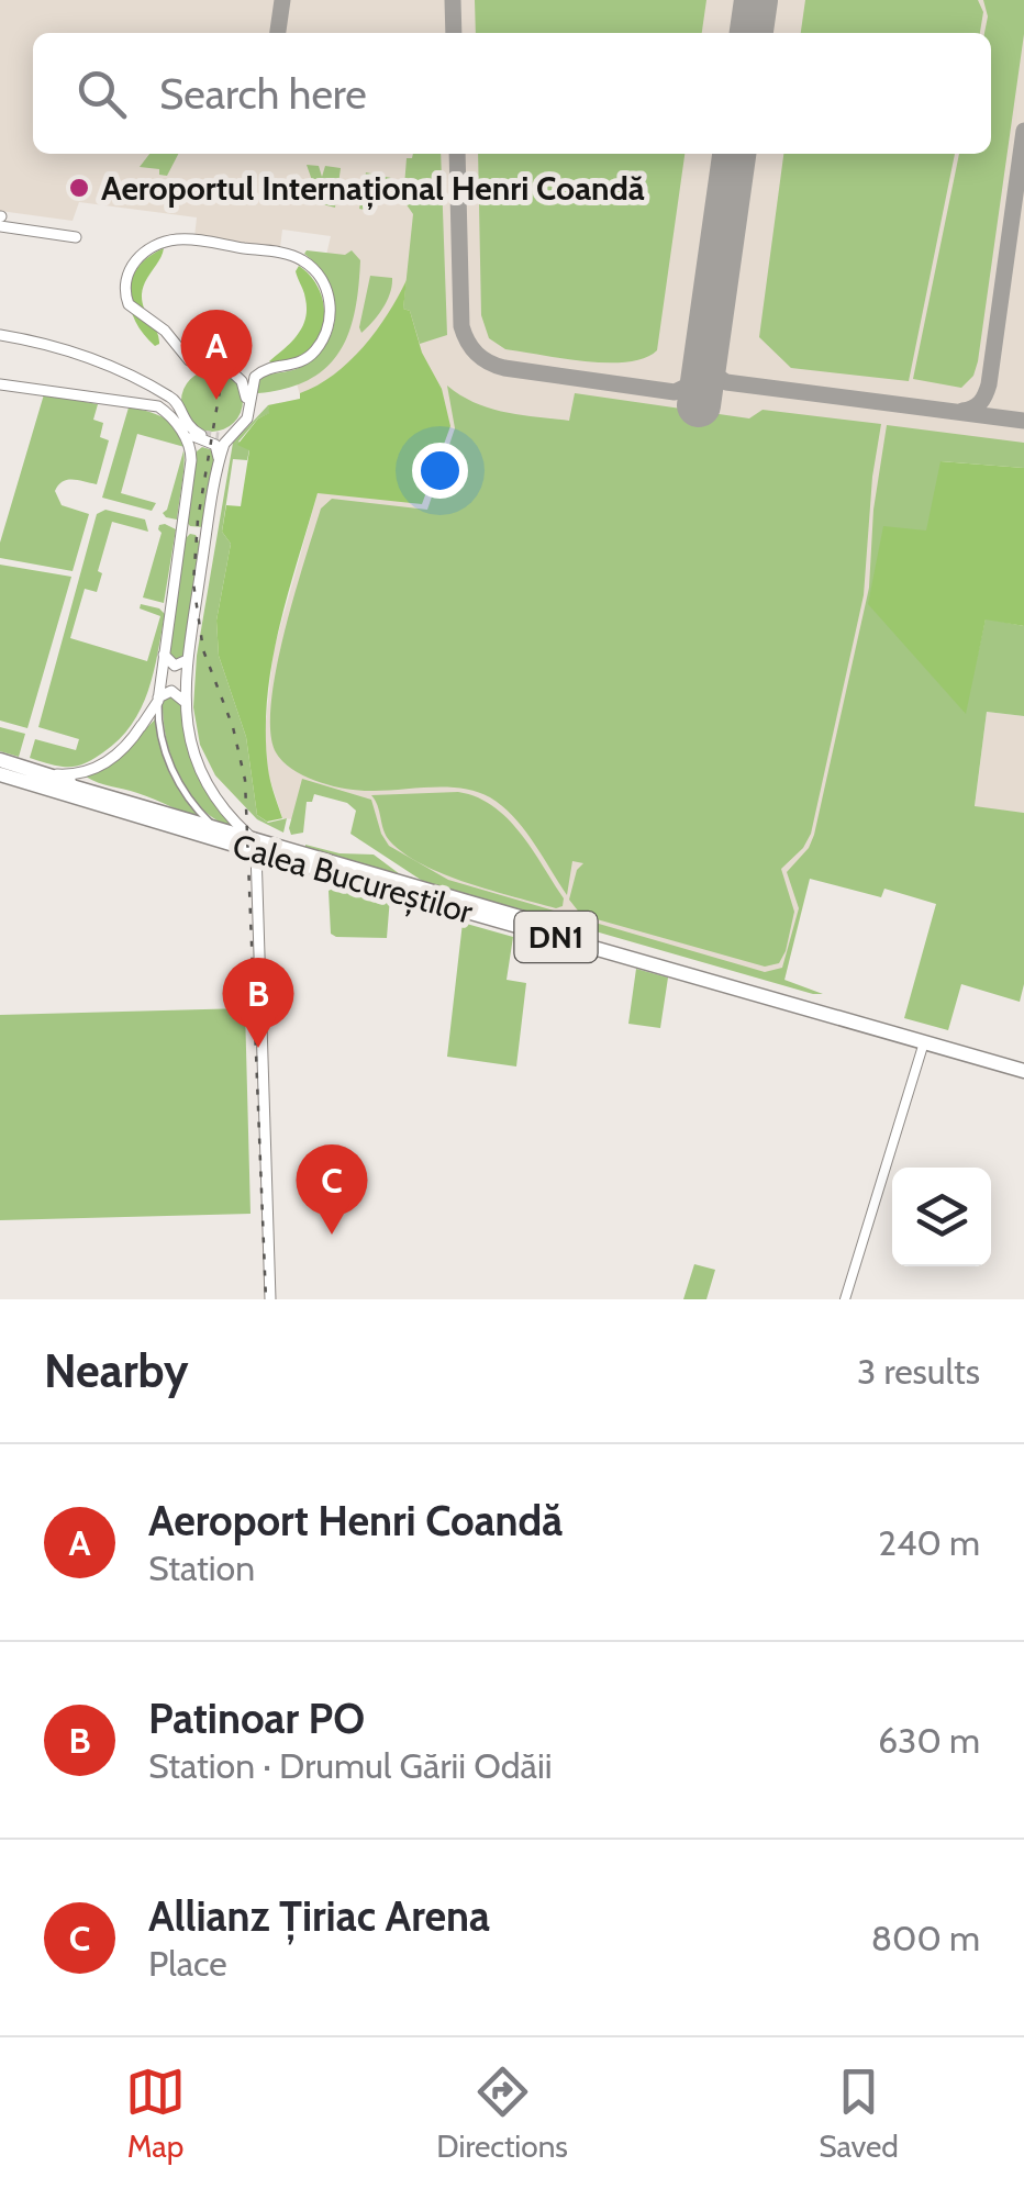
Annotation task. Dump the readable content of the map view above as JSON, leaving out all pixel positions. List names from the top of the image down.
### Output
{
  "streets": {
    "highway": ["Calea Bucureștilor", "DN1"]
  },
  "crossings": [
    ["Calea Bucureștilor", "DN1"]
  ],
  "places": ["Aeroportul Internațional Henri Coandă"],
  "page": {
    "search": "Search here",
    "pins": ["A", "B", "C"],
    "heading": ["Nearby", "3 results"],
    "list": [
      {
        "mark": "A",
        "name": "Aeroport Henri Coandă",
        "note": "Station",
        "value": "240 m"
      },
      {
        "mark": "B",
        "name": "Patinoar PO",
        "note": "Station · Drumul Gării Odăii",
        "value": "630 m"
      },
      {
        "mark": "C",
        "name": "Allianz Țiriac Arena",
        "note": "Place",
        "value": "800 m"
      }
    ],
    "nav": ["Map", "Directions", "Saved"]
  }
}
